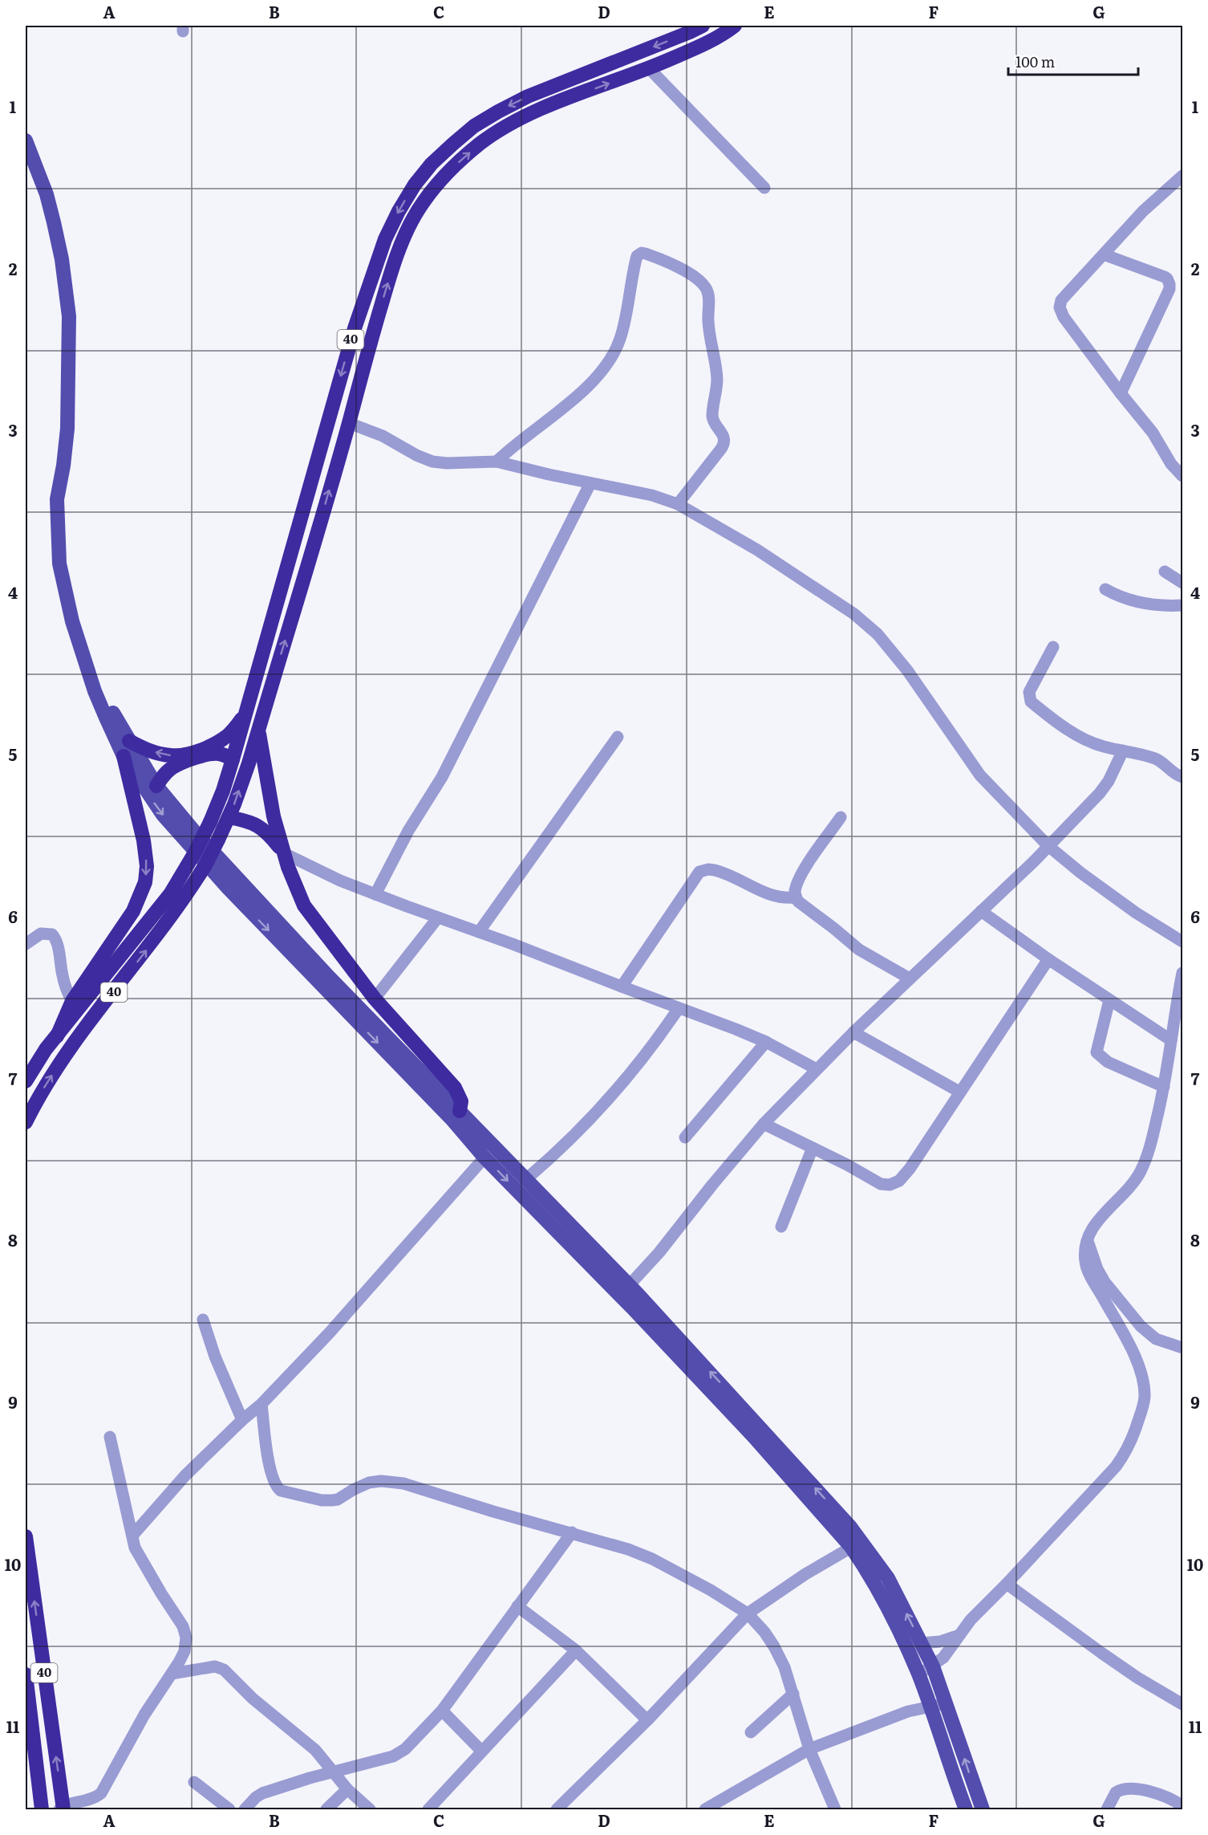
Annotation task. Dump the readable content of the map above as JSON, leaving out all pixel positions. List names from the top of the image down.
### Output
{
  "streets": {
    "highway": ["40"]
  },
  "scale_bar": "100 m",
  "grid": {
    "columns": [
      "A",
      "B",
      "C",
      "D",
      "E",
      "F",
      "G"
    ],
    "rows": [
      "1",
      "2",
      "3",
      "4",
      "5",
      "6",
      "7",
      "8",
      "9",
      "10",
      "11"
    ]
  }
}
